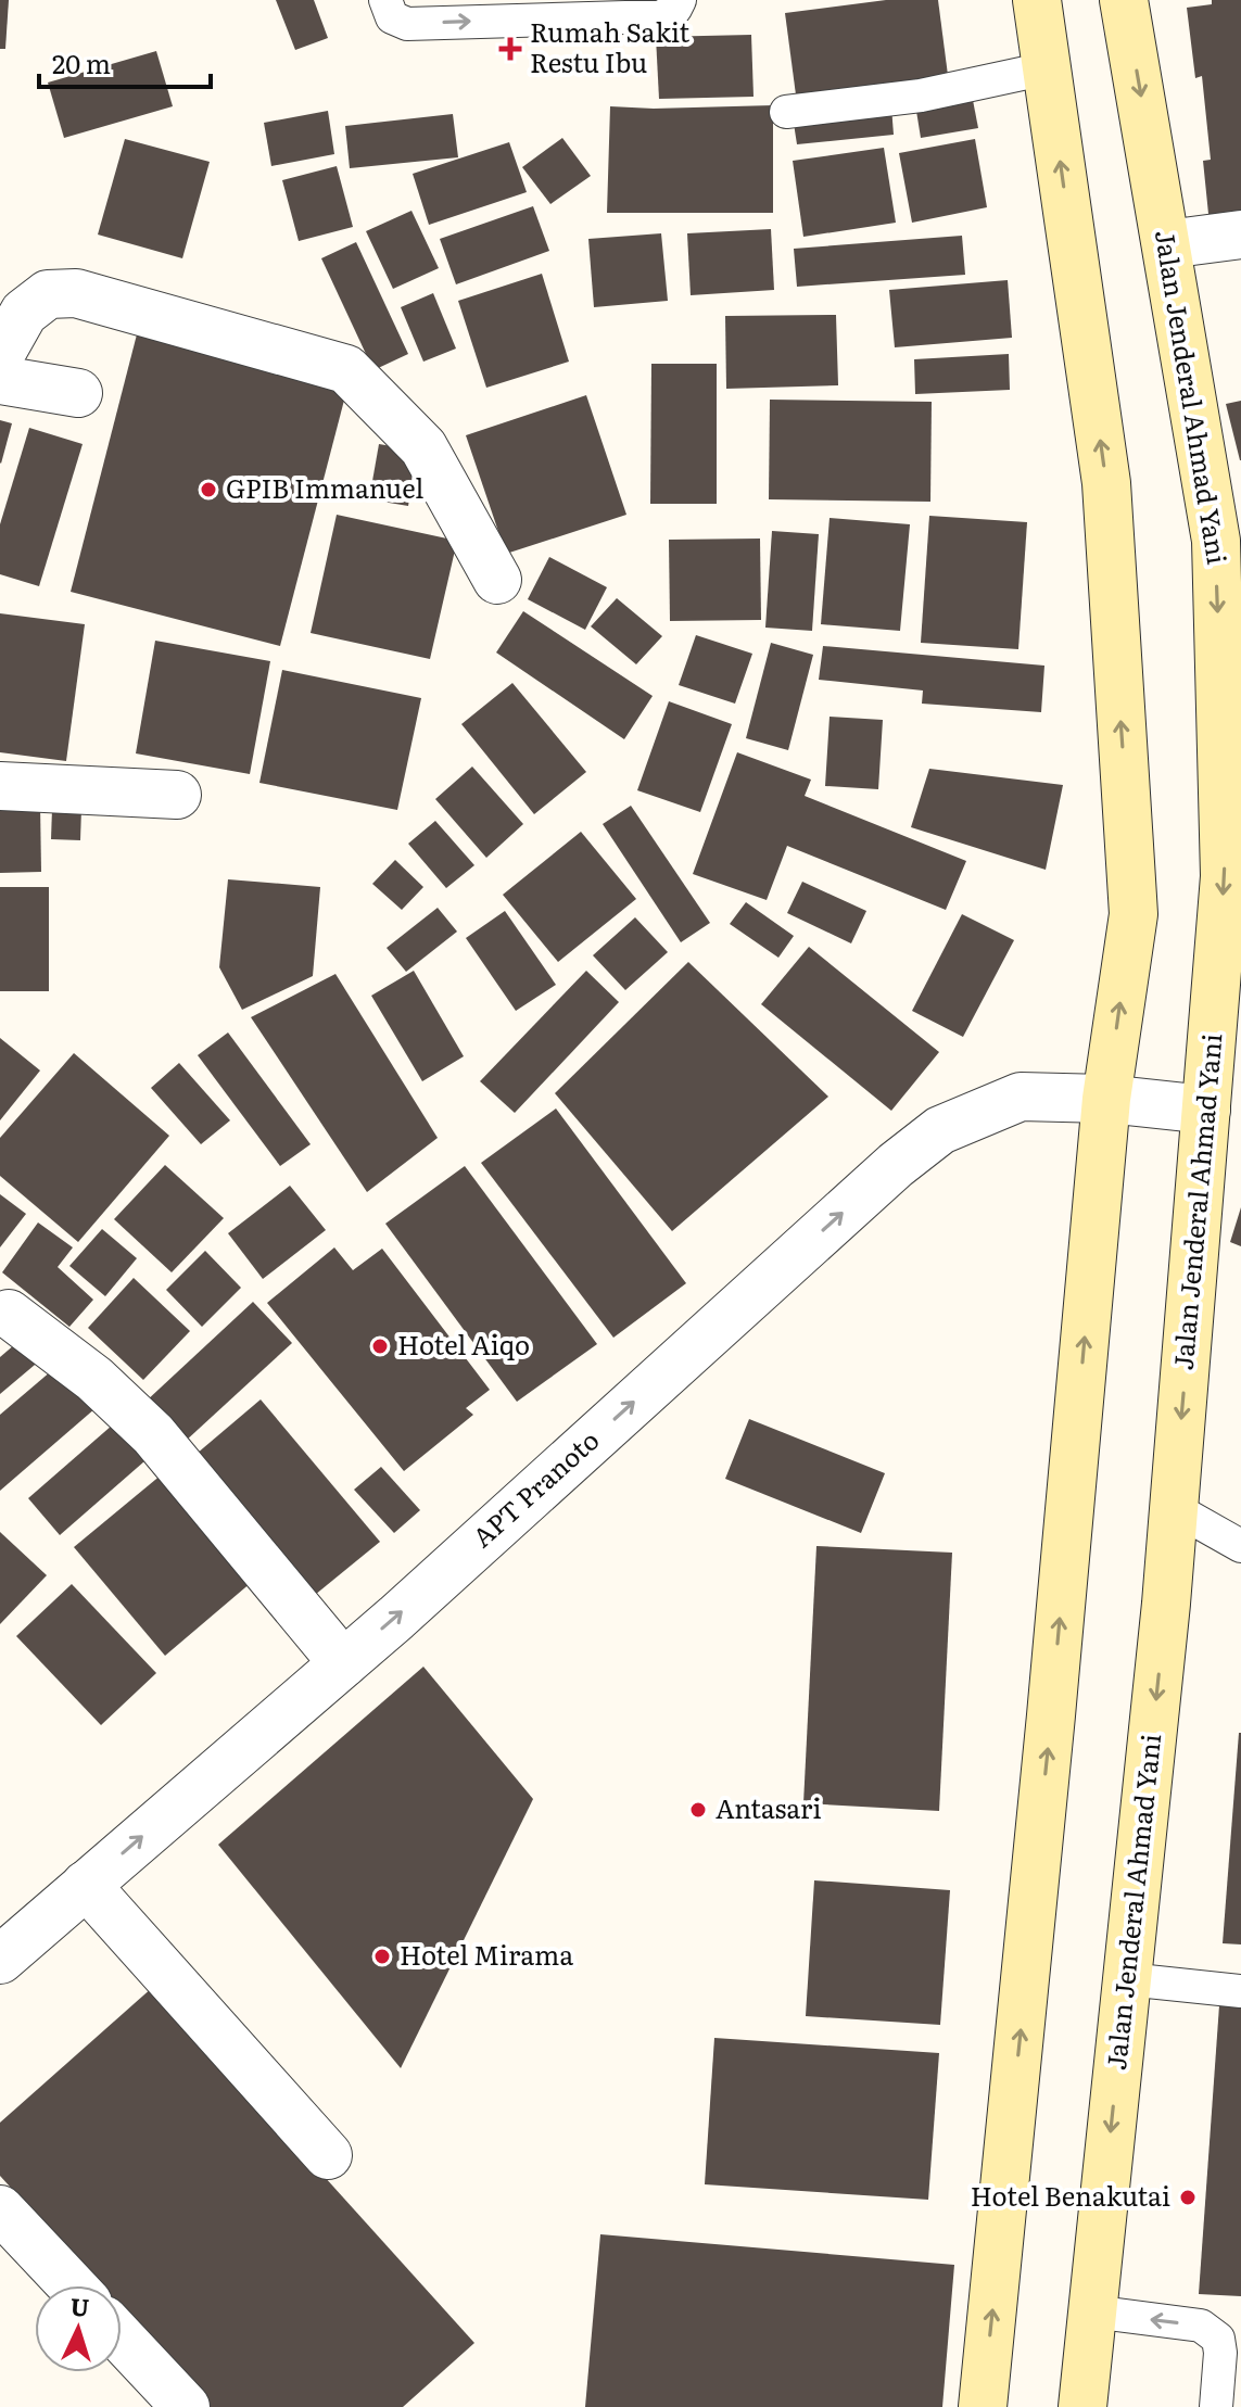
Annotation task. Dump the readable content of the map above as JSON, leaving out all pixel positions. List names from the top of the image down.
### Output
{
  "streets": {
    "main road": ["Jalan Jenderal Ahmad Yani"],
    "street": ["APT Pranoto"]
  },
  "crossings": [
    ["Jalan Jenderal Ahmad Yani", "APT Pranoto"]
  ],
  "one_way": ["APT Pranoto"],
  "places": {
    "health": ["Rumah Sakit Restu Ibu"],
    "other": [
      "GPIB Immanuel",
      "Hotel Aiqo",
      "Antasari",
      "Hotel Mirama",
      "Hotel Benakutai"
    ]
  },
  "scale_bar": "20 m",
  "north": "top"
}
